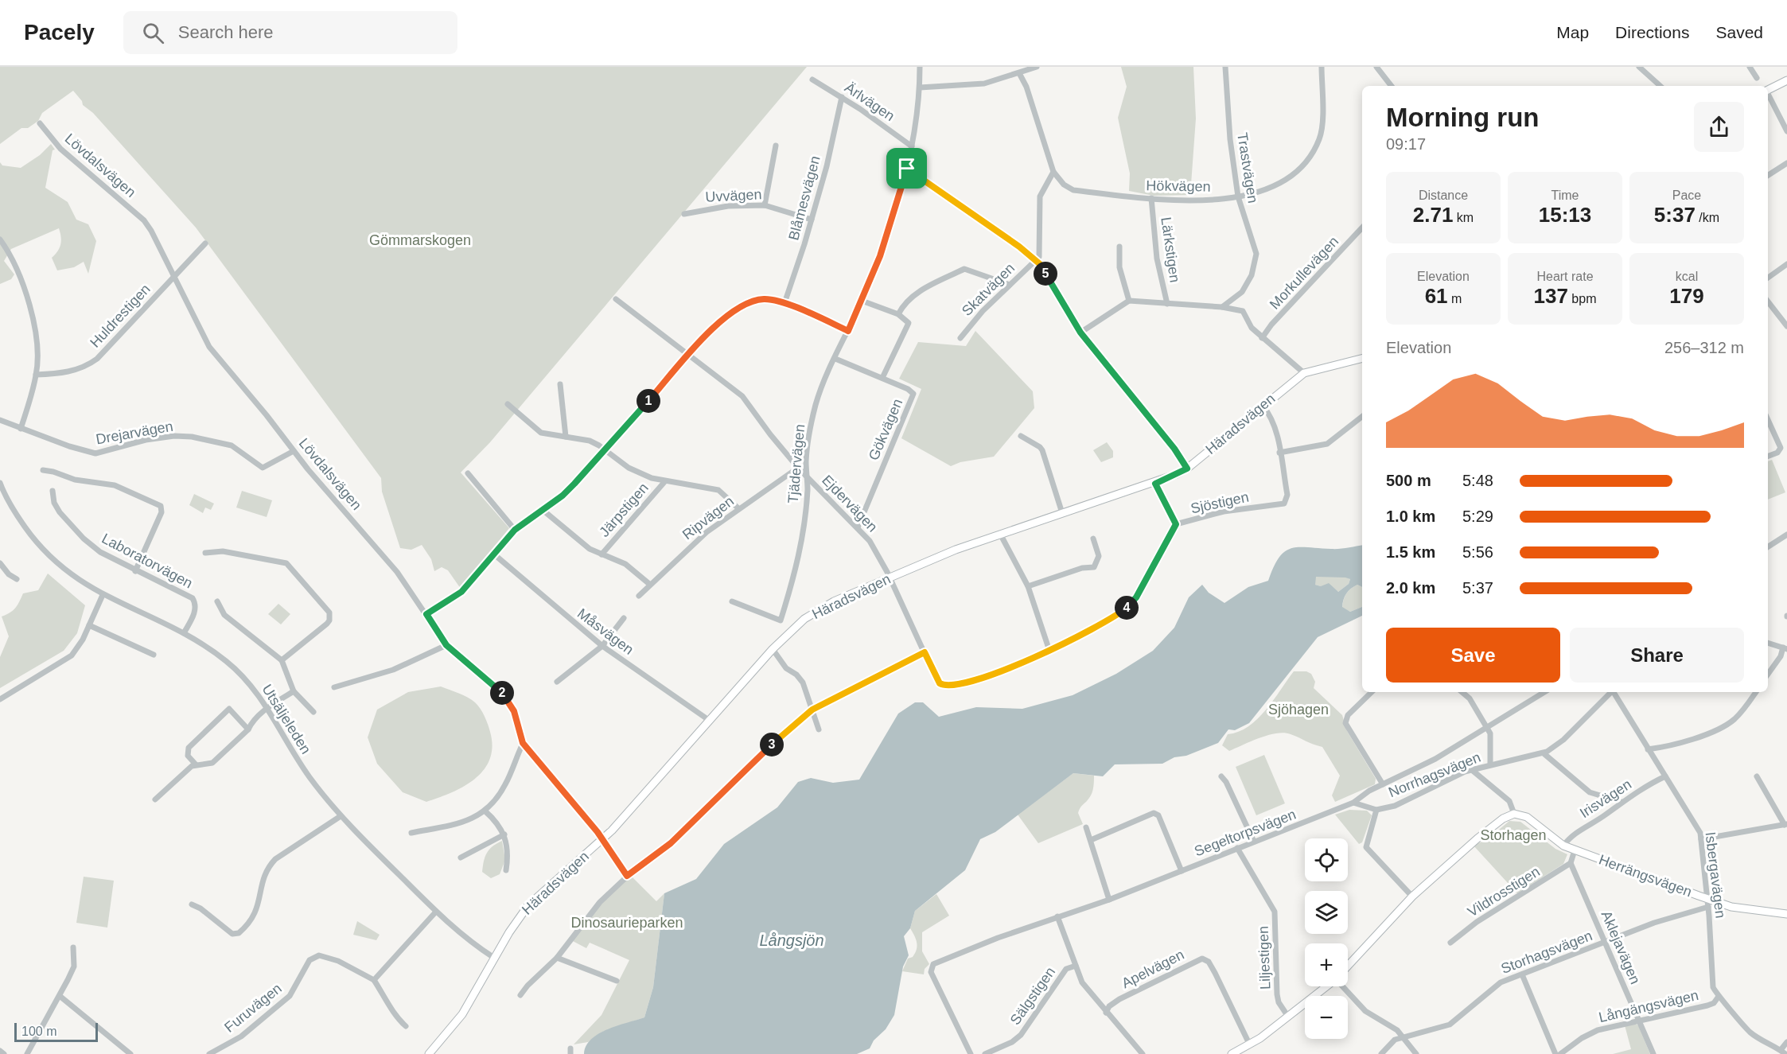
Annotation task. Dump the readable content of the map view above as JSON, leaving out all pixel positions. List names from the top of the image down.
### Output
{
  "streets": {
    "street": [
      "Ärlvägen",
      "Lövdalsvägen",
      "Trastvägen",
      "Hökvägen",
      "Uvvägen",
      "Blåmesvägen",
      "Lärkstigen",
      "Morkullevägen",
      "Skatvägen",
      "Huldrestigen",
      "Häradsvägen",
      "Gökvägen",
      "Drejarvägen",
      "Tjädervägen",
      "Sjöstigen",
      "Ejdervägen",
      "Järpstigen",
      "Ripvägen",
      "Laboratorvägen",
      "Måsvägen",
      "Utsäljeleden",
      "Norrhagsvägen",
      "Irisvägen",
      "Segeltorpsvägen",
      "Isbergavägen",
      "Herrängsvägen",
      "Vildrosstigen",
      "Aklejavägen",
      "Storhagsvägen",
      "Liljestigen",
      "Apelvägen",
      "Sälgstigen",
      "Långängsvägen",
      "Furuvägen"
    ]
  },
  "crossings": [
    ["Ärlvägen", "Blåmesvägen"],
    ["Ärlvägen", "Tjädervägen"],
    ["Lövdalsvägen", "Huldrestigen"],
    ["Lövdalsvägen", "Häradsvägen"],
    ["Lövdalsvägen", "Drejarvägen"],
    ["Trastvägen", "Hökvägen"],
    ["Hökvägen", "Lärkstigen"],
    ["Uvvägen", "Blåmesvägen"],
    ["Häradsvägen", "Sjöstigen"],
    ["Häradsvägen", "Ejdervägen"],
    ["Häradsvägen", "Måsvägen"],
    ["Häradsvägen", "Utsäljeleden"],
    ["Gökvägen", "Tjädervägen"],
    ["Gökvägen", "Ejdervägen"],
    ["Tjädervägen", "Ejdervägen"],
    ["Sjöstigen", "Ejdervägen"],
    ["Ejdervägen", "Ripvägen"],
    ["Laboratorvägen", "Utsäljeleden"],
    ["Norrhagsvägen", "Segeltorpsvägen"],
    ["Irisvägen", "Isbergavägen"],
    ["Irisvägen", "Herrängsvägen"],
    ["Segeltorpsvägen", "Liljestigen"],
    ["Isbergavägen", "Herrängsvägen"],
    ["Isbergavägen", "Storhagsvägen"],
    ["Isbergavägen", "Långängsvägen"],
    ["Herrängsvägen", "Storhagsvägen"],
    ["Vildrosstigen", "Aklejavägen"],
    ["Aklejavägen", "Storhagsvägen"],
    ["Aklejavägen", "Långängsvägen"]
  ],
  "water": ["Långsjön"],
  "parks": [
    "Gömmarskogen",
    "Sjöhagen",
    "Storhagen",
    "Dinosaurieparken"
  ],
  "scale_bar": "100 m",
  "page": {
    "header": "Pacely",
    "search": "Search here",
    "nav": ["Map", "Directions", "Saved"],
    "heading": ["Morning run", "09:17"],
    "stats": [
      ["Distance", "2.71 km"],
      ["Time", "15:13"],
      ["Pace", "5:37 /km"],
      ["Elevation", "61 m"],
      ["Heart rate", "137 bpm"],
      ["kcal", "179"]
    ],
    "pins": [
      "5",
      "1",
      "4",
      "2",
      "3"
    ],
    "chart": ["Elevation", "256–312 m"],
    "list": [
      {
        "name": "500 m",
        "note": "5:48"
      },
      {
        "name": "1.0 km",
        "note": "5:29"
      },
      {
        "name": "1.5 km",
        "note": "5:56"
      },
      {
        "name": "2.0 km",
        "note": "5:37"
      }
    ],
    "buttons": ["Save", "Share"],
    "map_buttons": ["+", "−"],
    "scale": "100 m"
  }
}
